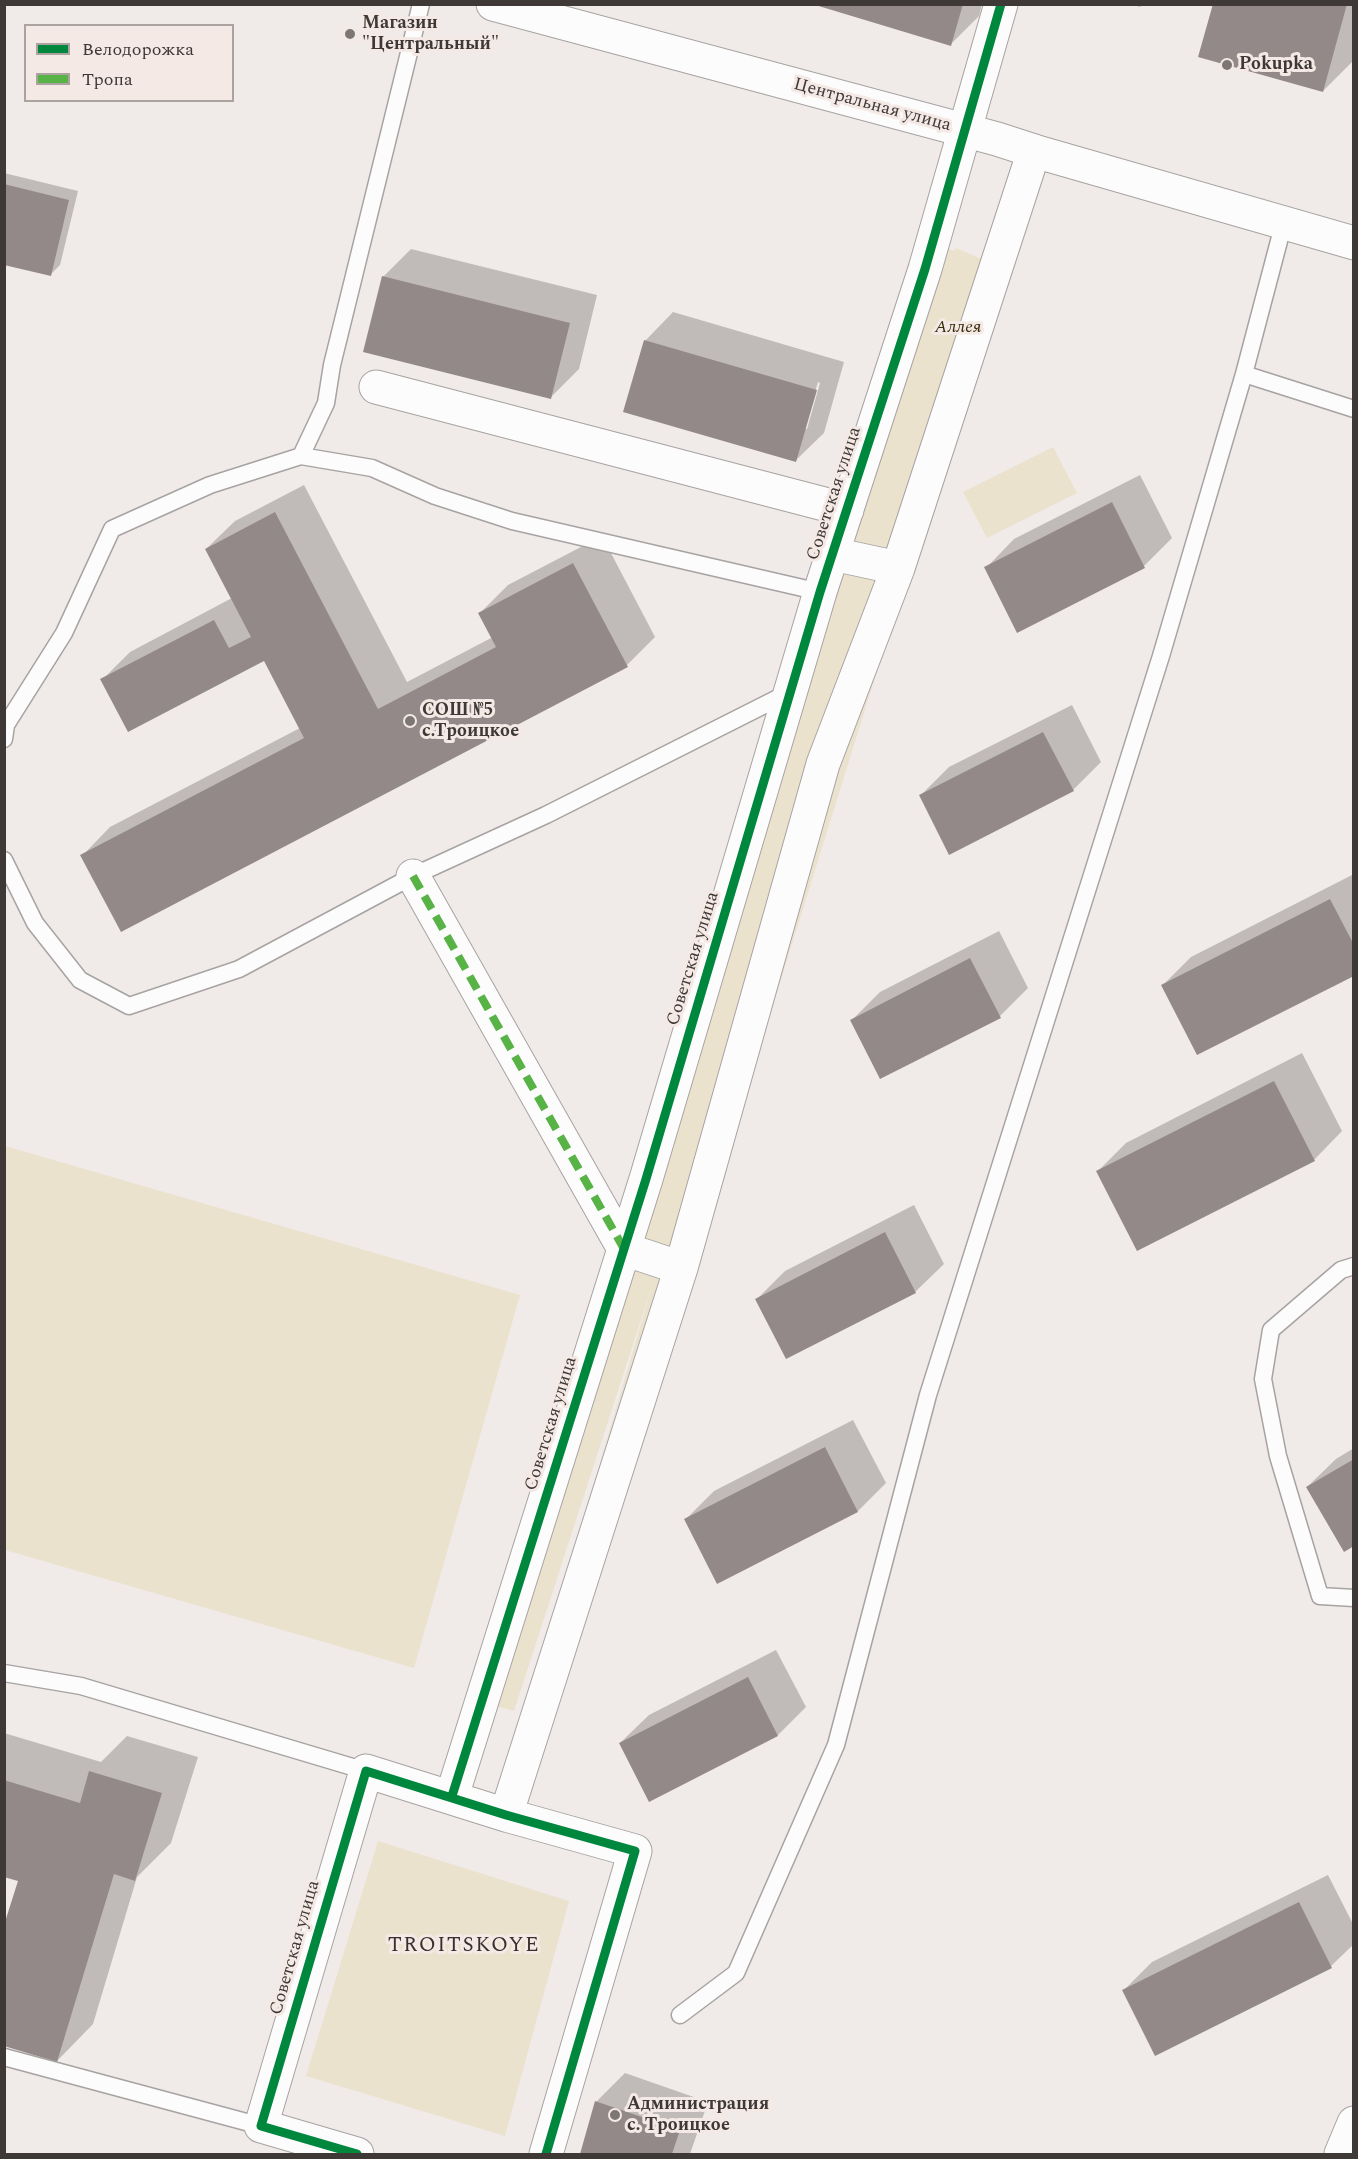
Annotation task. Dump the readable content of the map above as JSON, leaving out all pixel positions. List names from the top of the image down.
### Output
{
  "streets": {
    "main road": ["Центральная улица", "Советская улица"]
  },
  "crossings": [
    ["Центральная улица", "Советская улица"]
  ],
  "districts": ["TROITSKOYE"],
  "parks": ["Аллея"],
  "places": [
    "Магазин \"Центральный\"",
    "Pokupka",
    "СОШ №5 с.Троицкое",
    "Администрация с. Троицкое"
  ],
  "legend": ["Велодорожка", "Тропа"]
}
